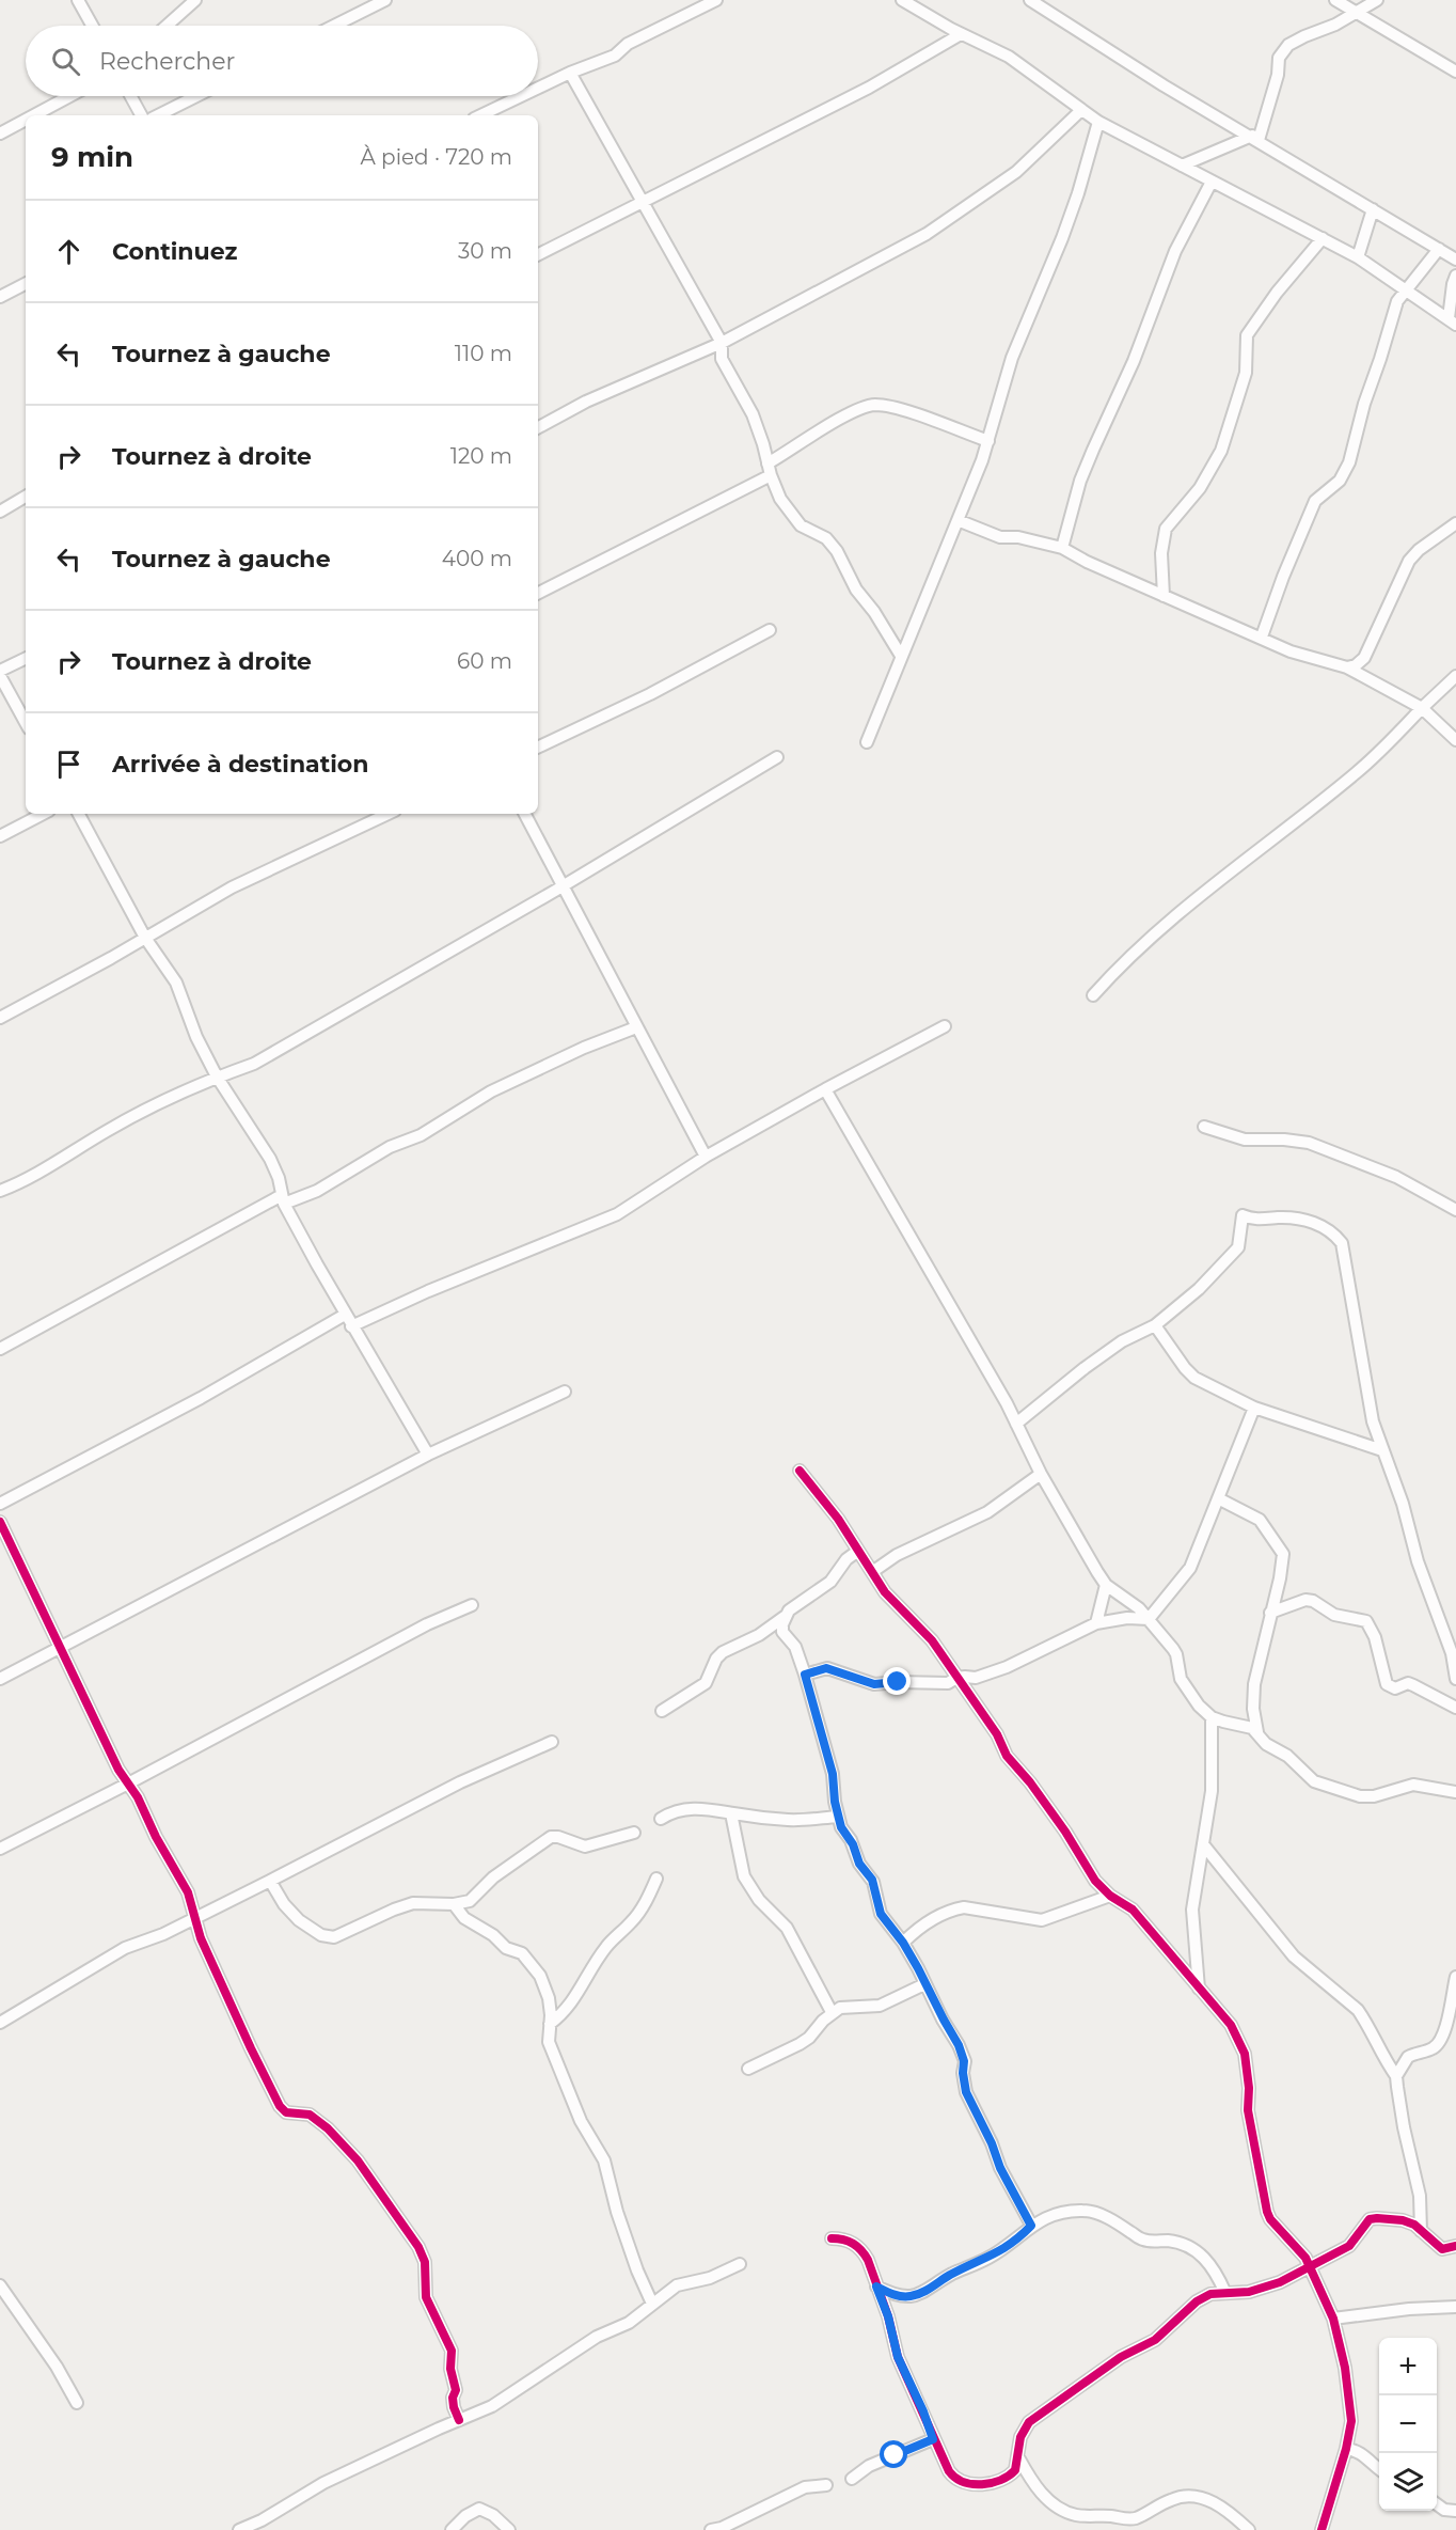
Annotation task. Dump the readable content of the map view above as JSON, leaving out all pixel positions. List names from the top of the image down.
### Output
{
  "page": {
    "search": "Rechercher",
    "heading": ["9 min", "À pied · 720 m"],
    "list": [
      ["Continuez", "30 m"],
      ["Tournez à gauche", "110 m"],
      ["Tournez à droite", "120 m"],
      ["Tournez à gauche", "400 m"],
      ["Tournez à droite", "60 m"],
      "Arrivée à destination"
    ],
    "map_buttons": ["+", "−"]
  }
}
